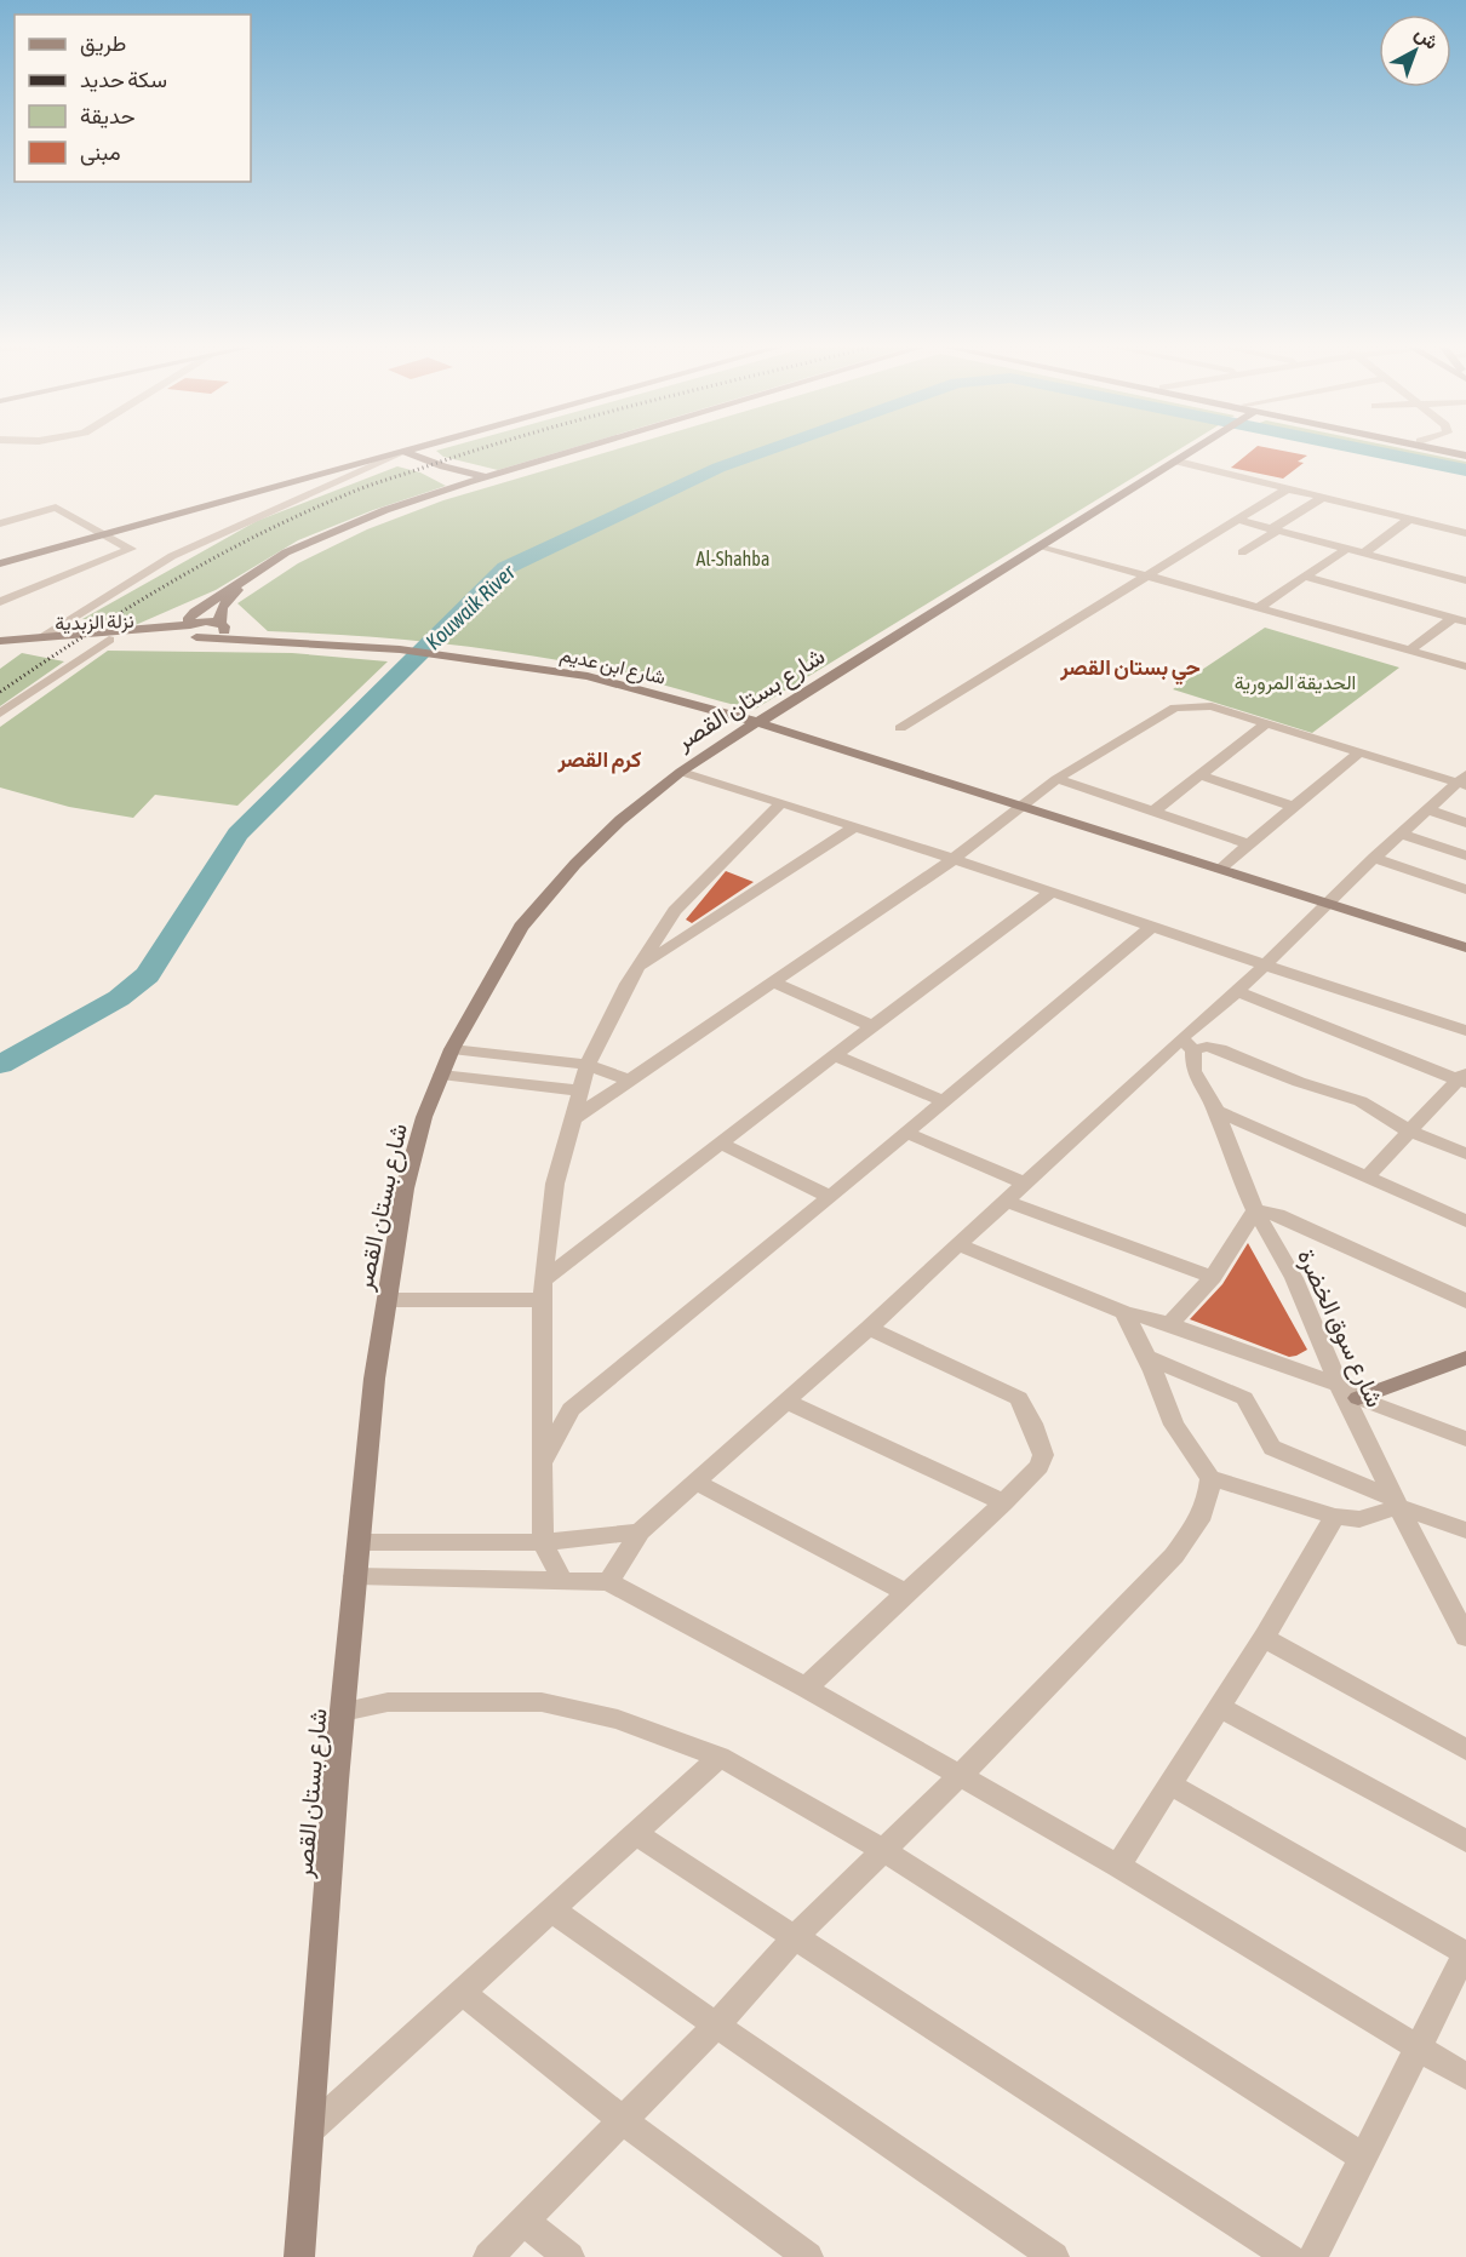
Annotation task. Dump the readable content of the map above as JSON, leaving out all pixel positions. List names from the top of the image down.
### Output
{
  "streets": {
    "main road": ["نزلة الزبدية", "شارع ابن عديم", "شارع بستان القصر"],
    "street": ["شارع سوق الخضرة"]
  },
  "crossings": [
    ["شارع ابن عديم", "شارع بستان القصر"]
  ],
  "districts": ["حي بستان القصر", "كرم القصر"],
  "water": ["Kouwaik River"],
  "parks": ["Al-Shahba", "الحديقة المرورية"],
  "legend": [
    "طريق",
    "سكة حديد",
    "حديقة",
    "مبنى"
  ],
  "north": "top right"
}
